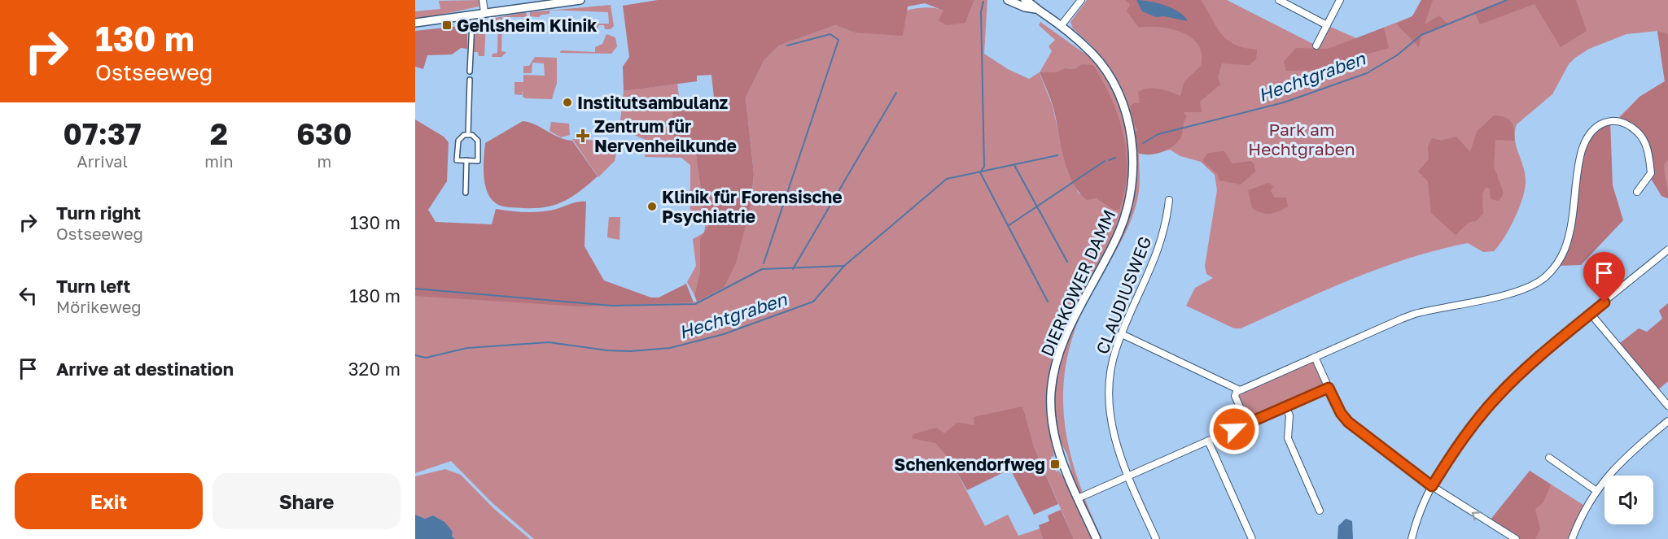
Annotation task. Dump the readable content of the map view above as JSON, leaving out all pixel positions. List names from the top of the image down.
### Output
{
  "streets": {
    "street": ["DIERKOWER DAMM", "CLAUDIUSWEG"]
  },
  "water": ["Hechtgraben"],
  "parks": ["Park am Hechtgraben"],
  "places": {
    "transit": ["Gehlsheim Klinik", "Schenkendorfweg"],
    "other": ["Institutsambulanz", "Klinik für Forensische Psychiatrie"],
    "health": ["Zentrum für Nervenheilkunde"]
  },
  "page": {
    "turn": ["130 m", "Ostseeweg"],
    "eta": [
      "07:37",
      "Arrival",
      "2",
      "min",
      "630",
      "m"
    ],
    "list": [
      {
        "name": "Turn right",
        "note": "Ostseeweg",
        "value": "130 m"
      },
      {
        "name": "Turn left",
        "note": "Mörikeweg",
        "value": "180 m"
      },
      {
        "name": "Arrive at destination",
        "value": "320 m"
      }
    ],
    "buttons": ["Exit", "Share"]
  }
}
